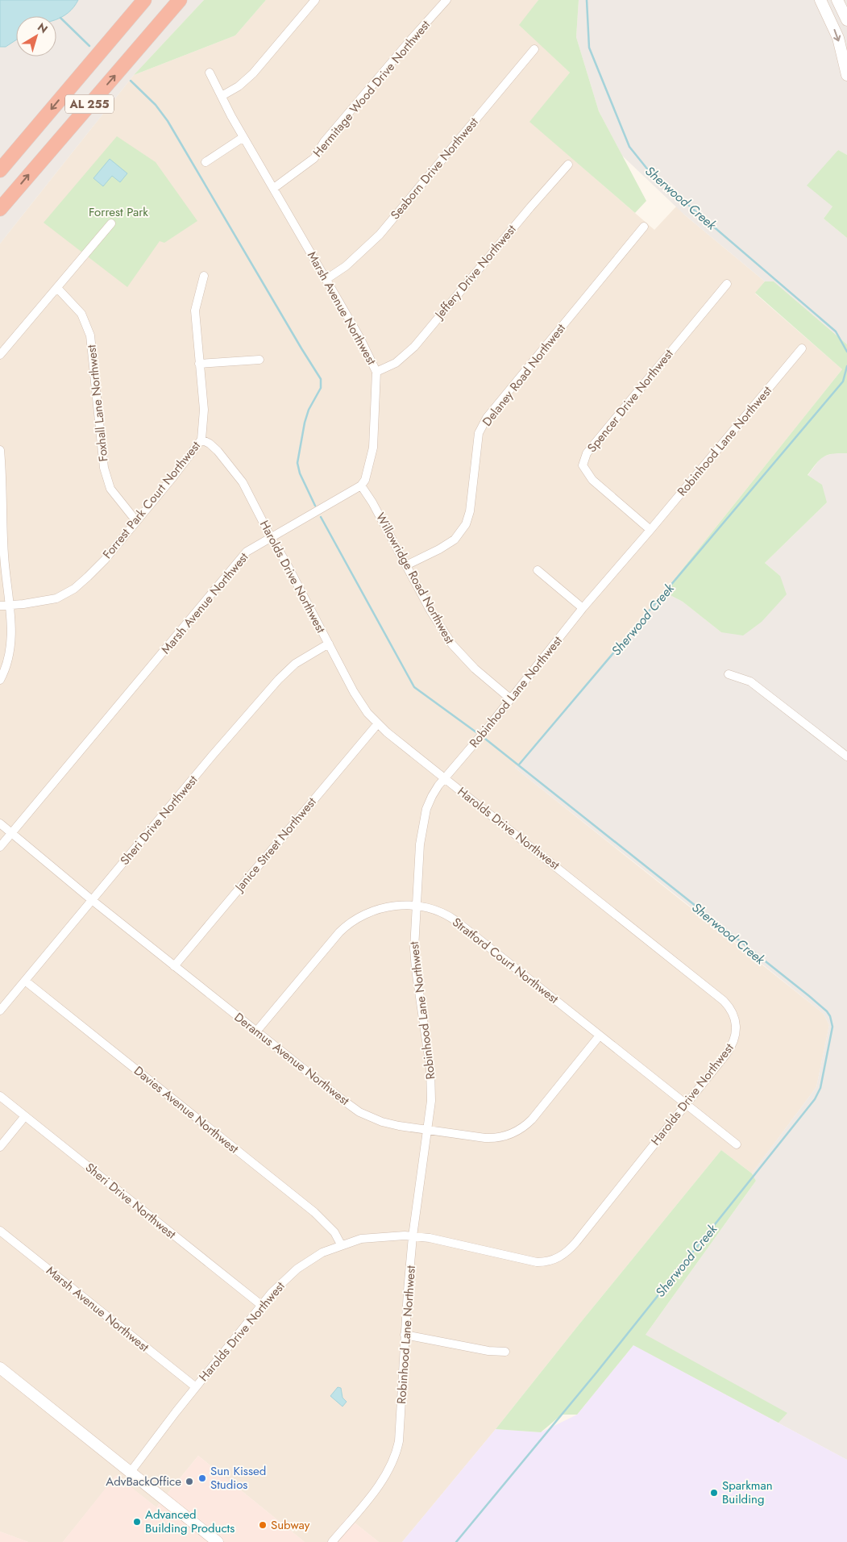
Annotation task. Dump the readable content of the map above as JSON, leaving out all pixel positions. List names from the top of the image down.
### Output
{
  "streets": {
    "highway": ["AL 255"],
    "street": [
      "Hermitage Wood Drive Northwest",
      "Seaborn Drive Northwest",
      "Jeffery Drive Northwest",
      "Marsh Avenue Northwest",
      "Delaney Road Northwest",
      "Spencer Drive Northwest",
      "Foxhall Lane Northwest",
      "Robinhood Lane Northwest",
      "Forrest Park Court Northwest",
      "Harolds Drive Northwest",
      "Willowridge Road Northwest",
      "Sheri Drive Northwest",
      "Janice Street Northwest",
      "Stratford Court Northwest",
      "Deramus Avenue Northwest",
      "Davies Avenue Northwest"
    ]
  },
  "crossings": [
    ["Hermitage Wood Drive Northwest", "Marsh Avenue Northwest"],
    ["Seaborn Drive Northwest", "Marsh Avenue Northwest"],
    ["Jeffery Drive Northwest", "Marsh Avenue Northwest"],
    ["Marsh Avenue Northwest", "Harolds Drive Northwest"],
    ["Marsh Avenue Northwest", "Willowridge Road Northwest"],
    ["Marsh Avenue Northwest", "Deramus Avenue Northwest"],
    ["Delaney Road Northwest", "Willowridge Road Northwest"],
    ["Spencer Drive Northwest", "Robinhood Lane Northwest"],
    ["Foxhall Lane Northwest", "Forrest Park Court Northwest"],
    ["Robinhood Lane Northwest", "Harolds Drive Northwest"],
    ["Robinhood Lane Northwest", "Willowridge Road Northwest"],
    ["Robinhood Lane Northwest", "Stratford Court Northwest"],
    ["Robinhood Lane Northwest", "Deramus Avenue Northwest"],
    ["Forrest Park Court Northwest", "Harolds Drive Northwest"],
    ["Harolds Drive Northwest", "Sheri Drive Northwest"],
    ["Harolds Drive Northwest", "Janice Street Northwest"],
    ["Harolds Drive Northwest", "Stratford Court Northwest"],
    ["Harolds Drive Northwest", "Davies Avenue Northwest"],
    ["Sheri Drive Northwest", "Deramus Avenue Northwest"],
    ["Sheri Drive Northwest", "Davies Avenue Northwest"],
    ["Janice Street Northwest", "Deramus Avenue Northwest"],
    ["Stratford Court Northwest", "Deramus Avenue Northwest"]
  ],
  "water": ["Sherwood Creek"],
  "parks": ["Forrest Park"],
  "places": [
    "Sun Kissed Studios",
    "AdvBackOffice",
    "Sparkman Building",
    "Advanced Building Products",
    "Subway"
  ],
  "north": "top right"
}
